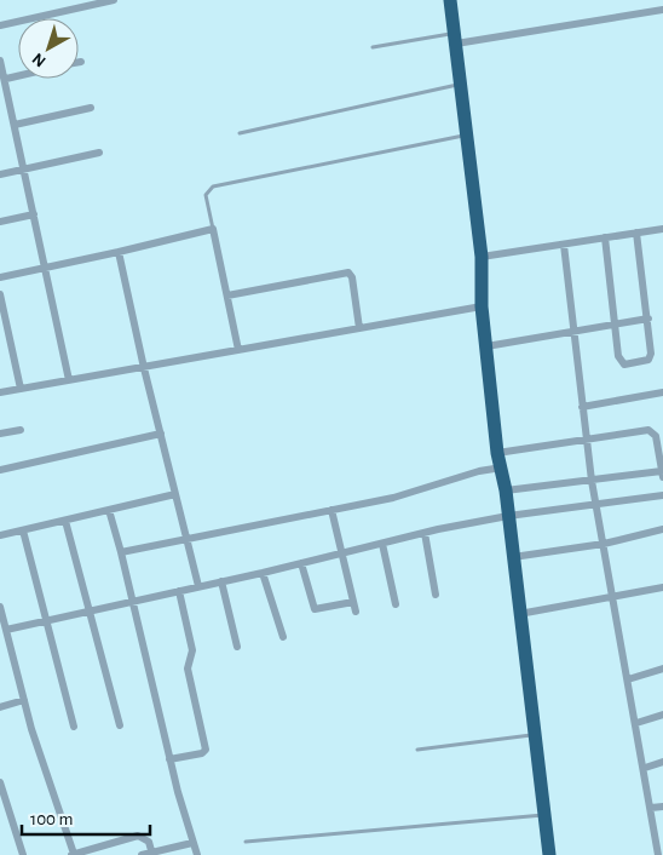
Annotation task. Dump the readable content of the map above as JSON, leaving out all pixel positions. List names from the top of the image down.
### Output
{
  "scale_bar": "100 m",
  "north": "bottom left"
}
